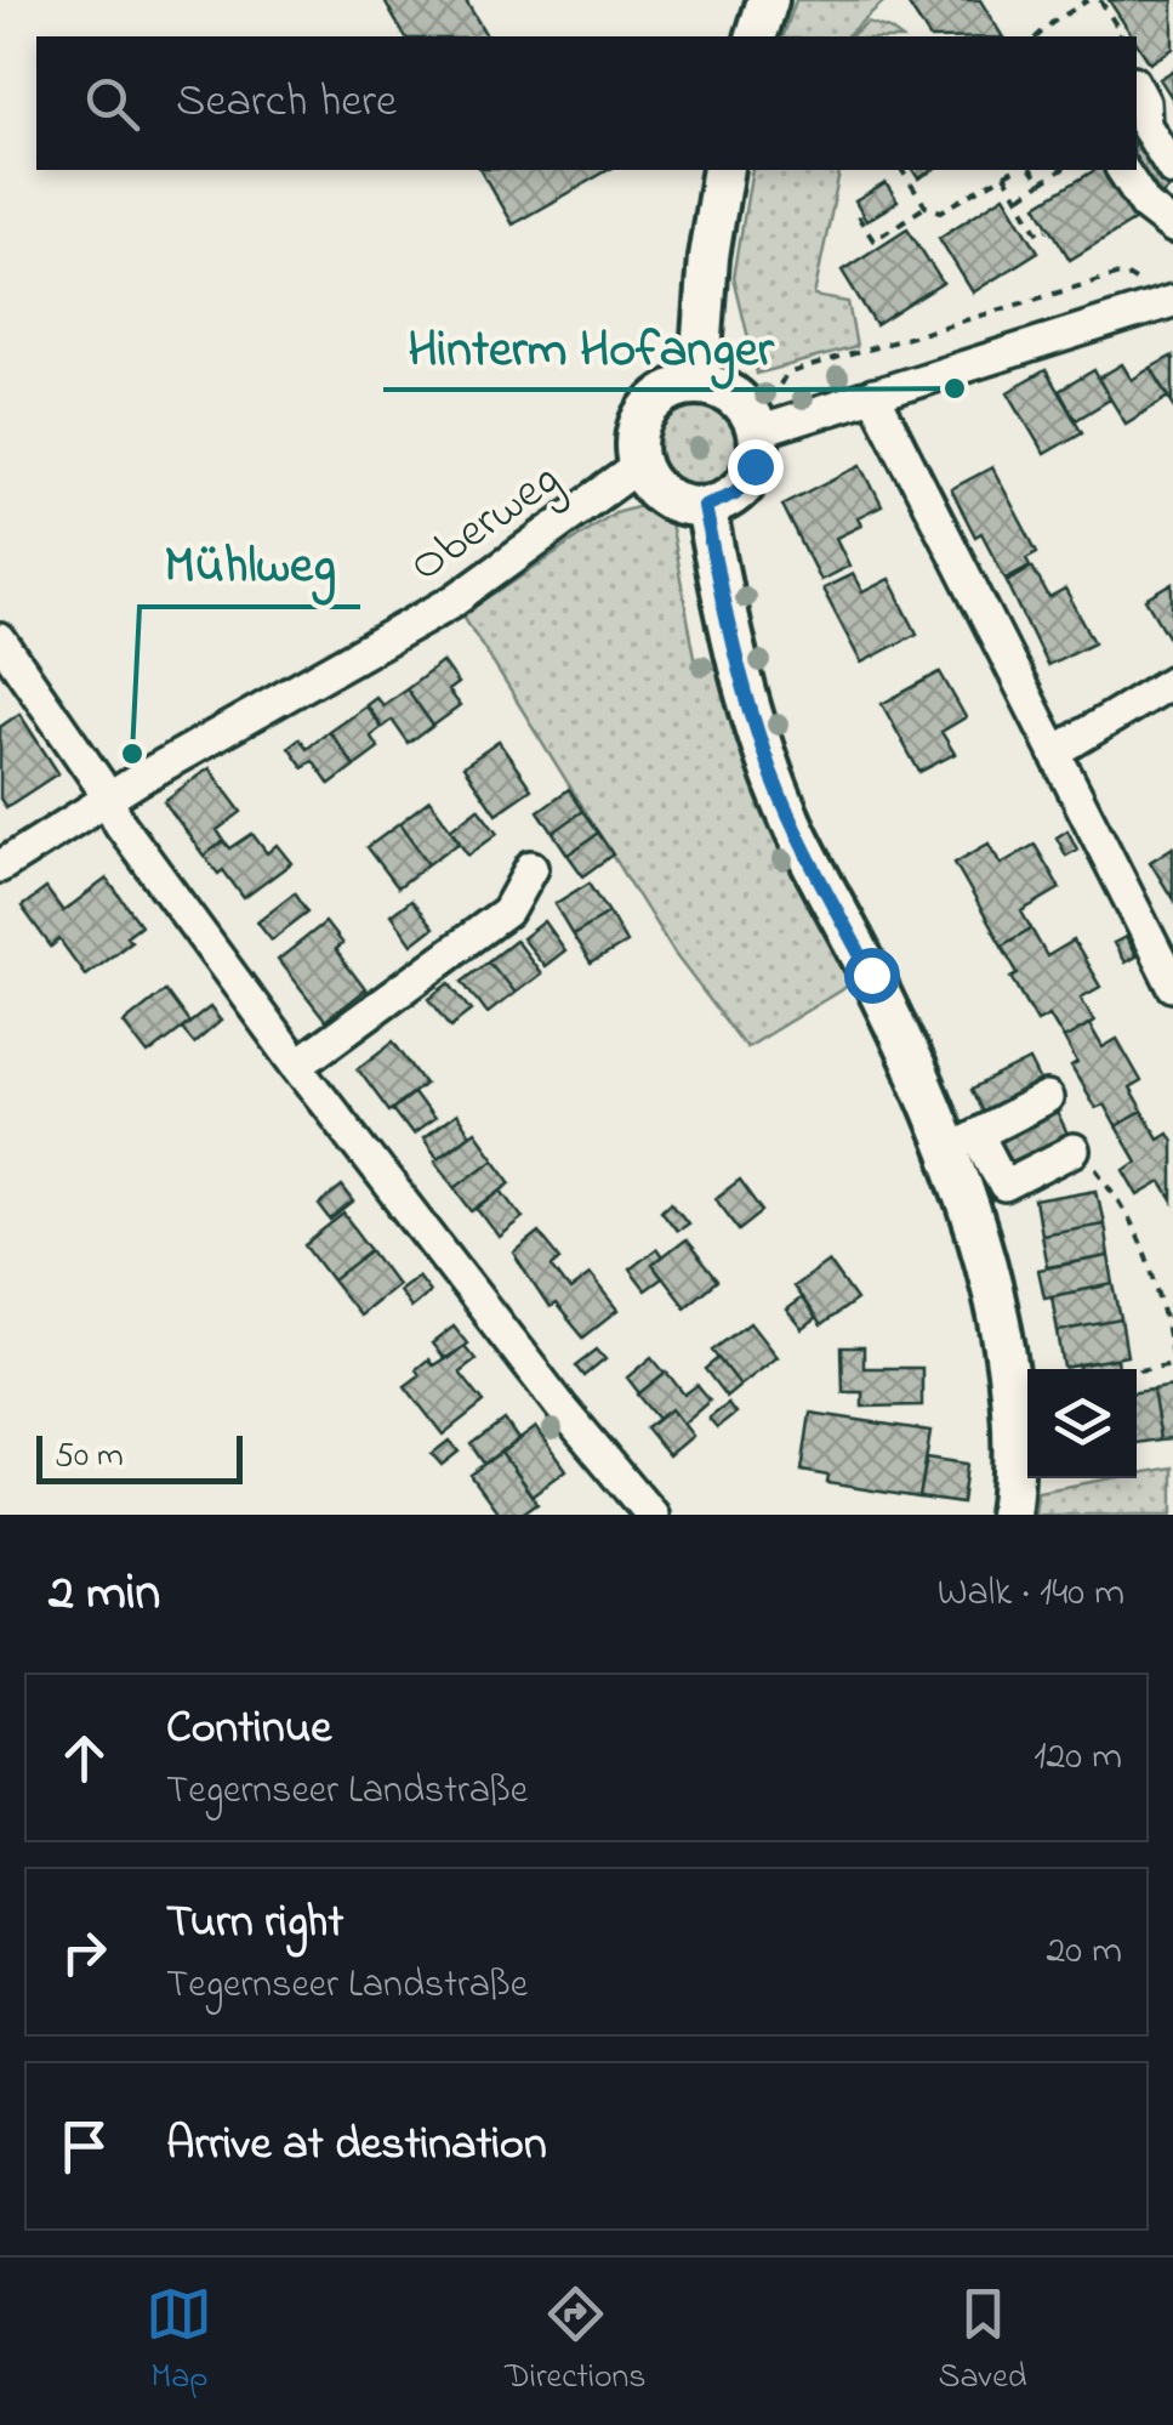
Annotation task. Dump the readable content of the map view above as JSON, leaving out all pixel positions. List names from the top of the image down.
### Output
{
  "streets": {
    "street": ["Oberweg"]
  },
  "places": ["Hinterm Hofanger", "Mühlweg"],
  "scale_bar": "50 m",
  "page": {
    "search": "Search here",
    "scale": "50 m",
    "heading": ["2 min", "Walk · 140 m"],
    "list": [
      ["Continue", "Tegernseer Landstraße", "120 m"],
      ["Turn right", "Tegernseer Landstraße", "20 m"],
      "Arrive at destination"
    ],
    "nav": ["Map", "Directions", "Saved"]
  }
}
